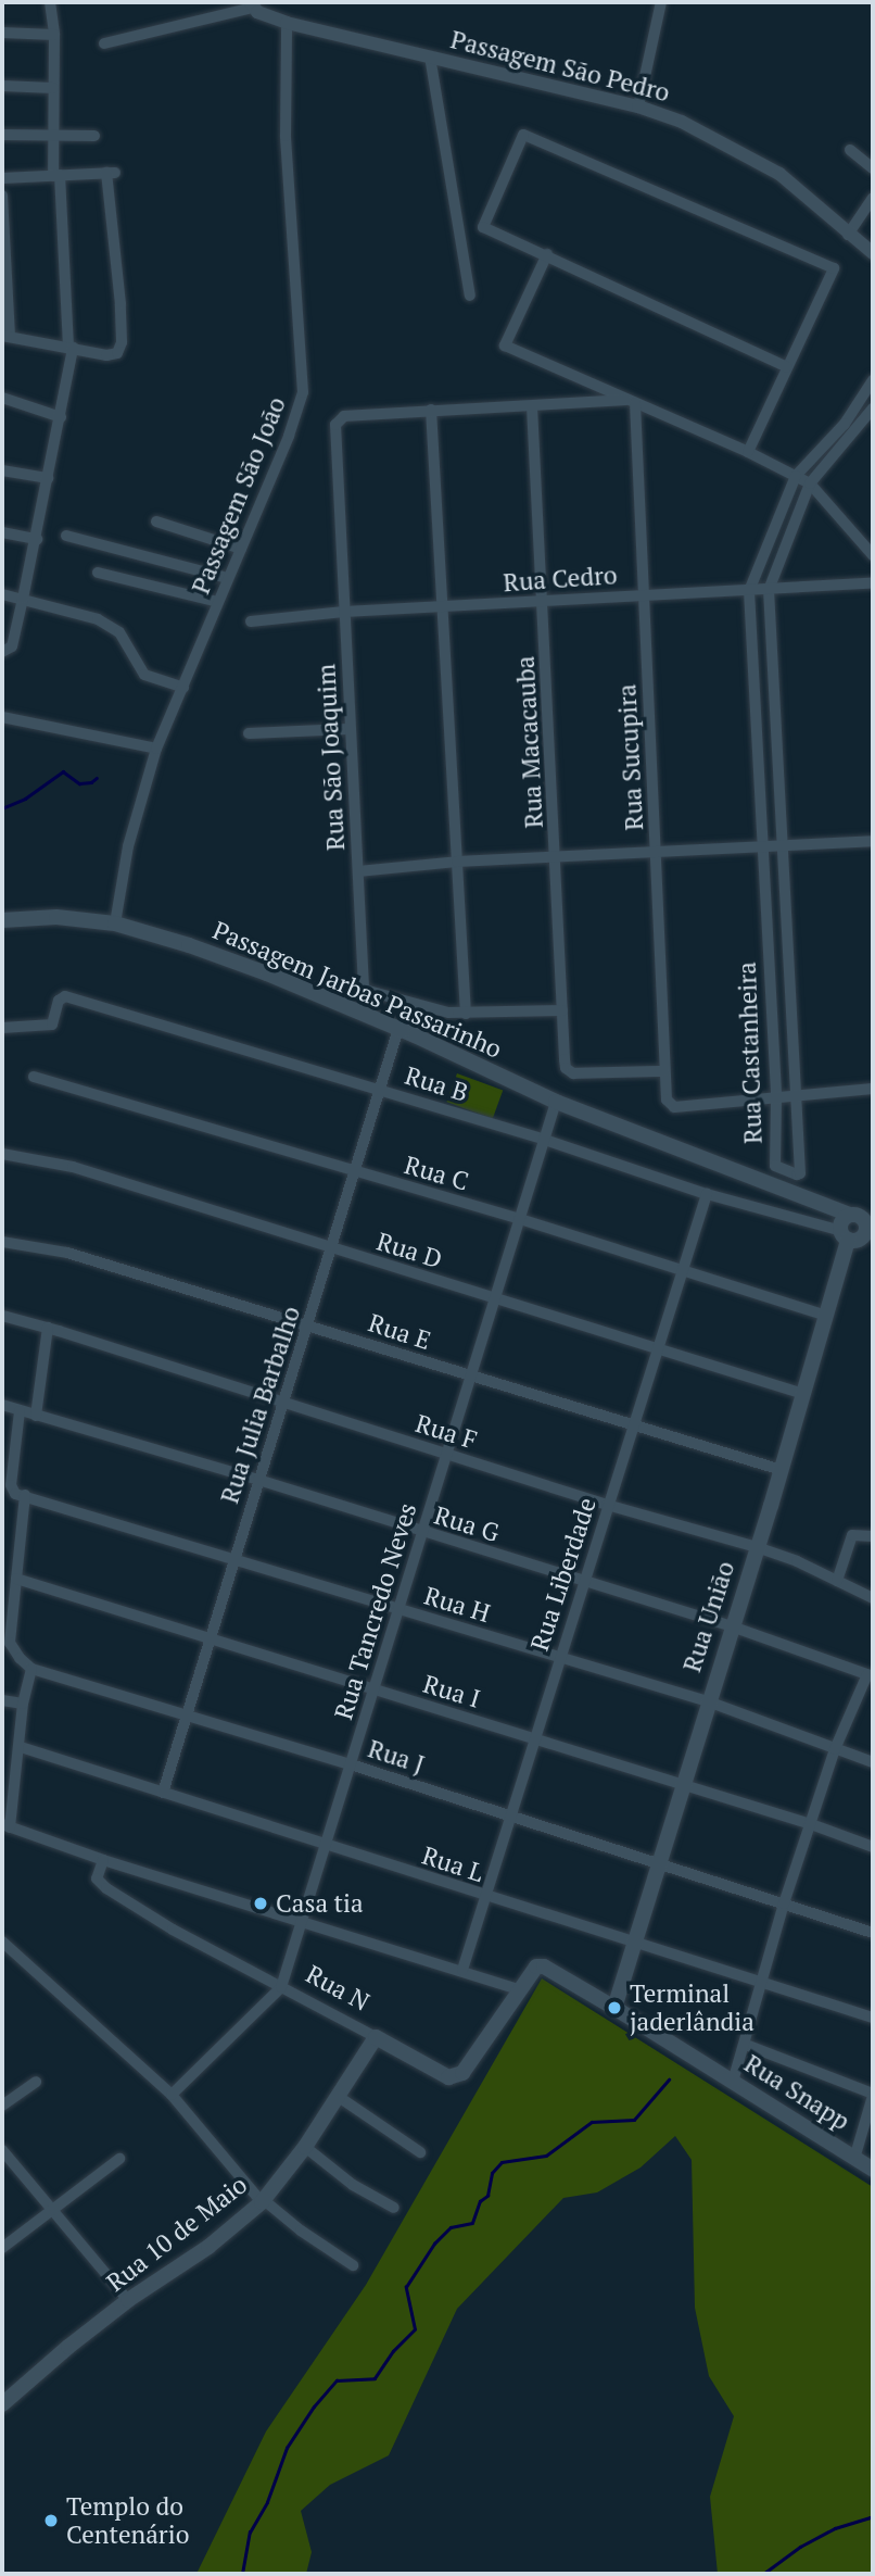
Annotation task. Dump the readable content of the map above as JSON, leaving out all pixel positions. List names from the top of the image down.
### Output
{
  "streets": {
    "main road": [
      "Passagem Jarbas Passarinho",
      "Rua União",
      "Rua N",
      "Rua Snapp",
      "Rua 10 de Maio"
    ],
    "street": [
      "Passagem São Pedro",
      "Passagem São João",
      "Rua Cedro",
      "Rua Macacauba",
      "Rua São Joaquim",
      "Rua Sucupira",
      "Rua Castanheira",
      "Rua B",
      "Rua C",
      "Rua D",
      "Rua E",
      "Rua Julia Barbalho",
      "Rua F",
      "Rua G",
      "Rua Liberdade",
      "Rua H",
      "Rua Tancredo Neves",
      "Rua I",
      "Rua J",
      "Rua L"
    ]
  },
  "crossings": [
    ["Passagem São Pedro", "Passagem São João"],
    ["Passagem São João", "Passagem Jarbas Passarinho"],
    ["Rua Cedro", "Rua Macacauba"],
    ["Rua Cedro", "Rua São Joaquim"],
    ["Rua Cedro", "Rua Sucupira"],
    ["Rua Cedro", "Rua Castanheira"],
    ["Rua Macacauba", "Rua Sucupira"],
    ["Rua Sucupira", "Rua Castanheira"],
    ["Passagem Jarbas Passarinho", "Rua Julia Barbalho"],
    ["Passagem Jarbas Passarinho", "Rua Tancredo Neves"],
    ["Rua B", "Rua Julia Barbalho"],
    ["Rua B", "Rua Liberdade"],
    ["Rua B", "Rua Tancredo Neves"],
    ["Rua B", "Rua União"],
    ["Rua C", "Rua Julia Barbalho"],
    ["Rua C", "Rua Liberdade"],
    ["Rua C", "Rua Tancredo Neves"],
    ["Rua C", "Rua União"],
    ["Rua D", "Rua Julia Barbalho"],
    ["Rua D", "Rua Liberdade"],
    ["Rua D", "Rua Tancredo Neves"],
    ["Rua D", "Rua União"],
    ["Rua E", "Rua Julia Barbalho"],
    ["Rua E", "Rua Liberdade"],
    ["Rua E", "Rua Tancredo Neves"],
    ["Rua E", "Rua União"],
    ["Rua Julia Barbalho", "Rua F"],
    ["Rua Julia Barbalho", "Rua G"],
    ["Rua Julia Barbalho", "Rua H"],
    ["Rua Julia Barbalho", "Rua I"],
    ["Rua Julia Barbalho", "Rua J"],
    ["Rua Julia Barbalho", "Rua L"],
    ["Rua F", "Rua Liberdade"],
    ["Rua F", "Rua Tancredo Neves"],
    ["Rua F", "Rua União"],
    ["Rua G", "Rua Liberdade"],
    ["Rua G", "Rua Tancredo Neves"],
    ["Rua G", "Rua União"],
    ["Rua Liberdade", "Rua H"],
    ["Rua Liberdade", "Rua I"],
    ["Rua Liberdade", "Rua J"],
    ["Rua Liberdade", "Rua L"],
    ["Rua H", "Rua Tancredo Neves"],
    ["Rua H", "Rua União"],
    ["Rua Tancredo Neves", "Rua I"],
    ["Rua Tancredo Neves", "Rua J"],
    ["Rua Tancredo Neves", "Rua L"],
    ["Rua Tancredo Neves", "Rua N"],
    ["Rua União", "Rua I"],
    ["Rua União", "Rua J"],
    ["Rua União", "Rua L"],
    ["Rua União", "Rua Snapp"],
    ["Rua N", "Rua Snapp"],
    ["Rua N", "Rua 10 de Maio"]
  ],
  "places": ["Casa tia", "Terminal jaderlândia", "Templo do Centenário"]
}
